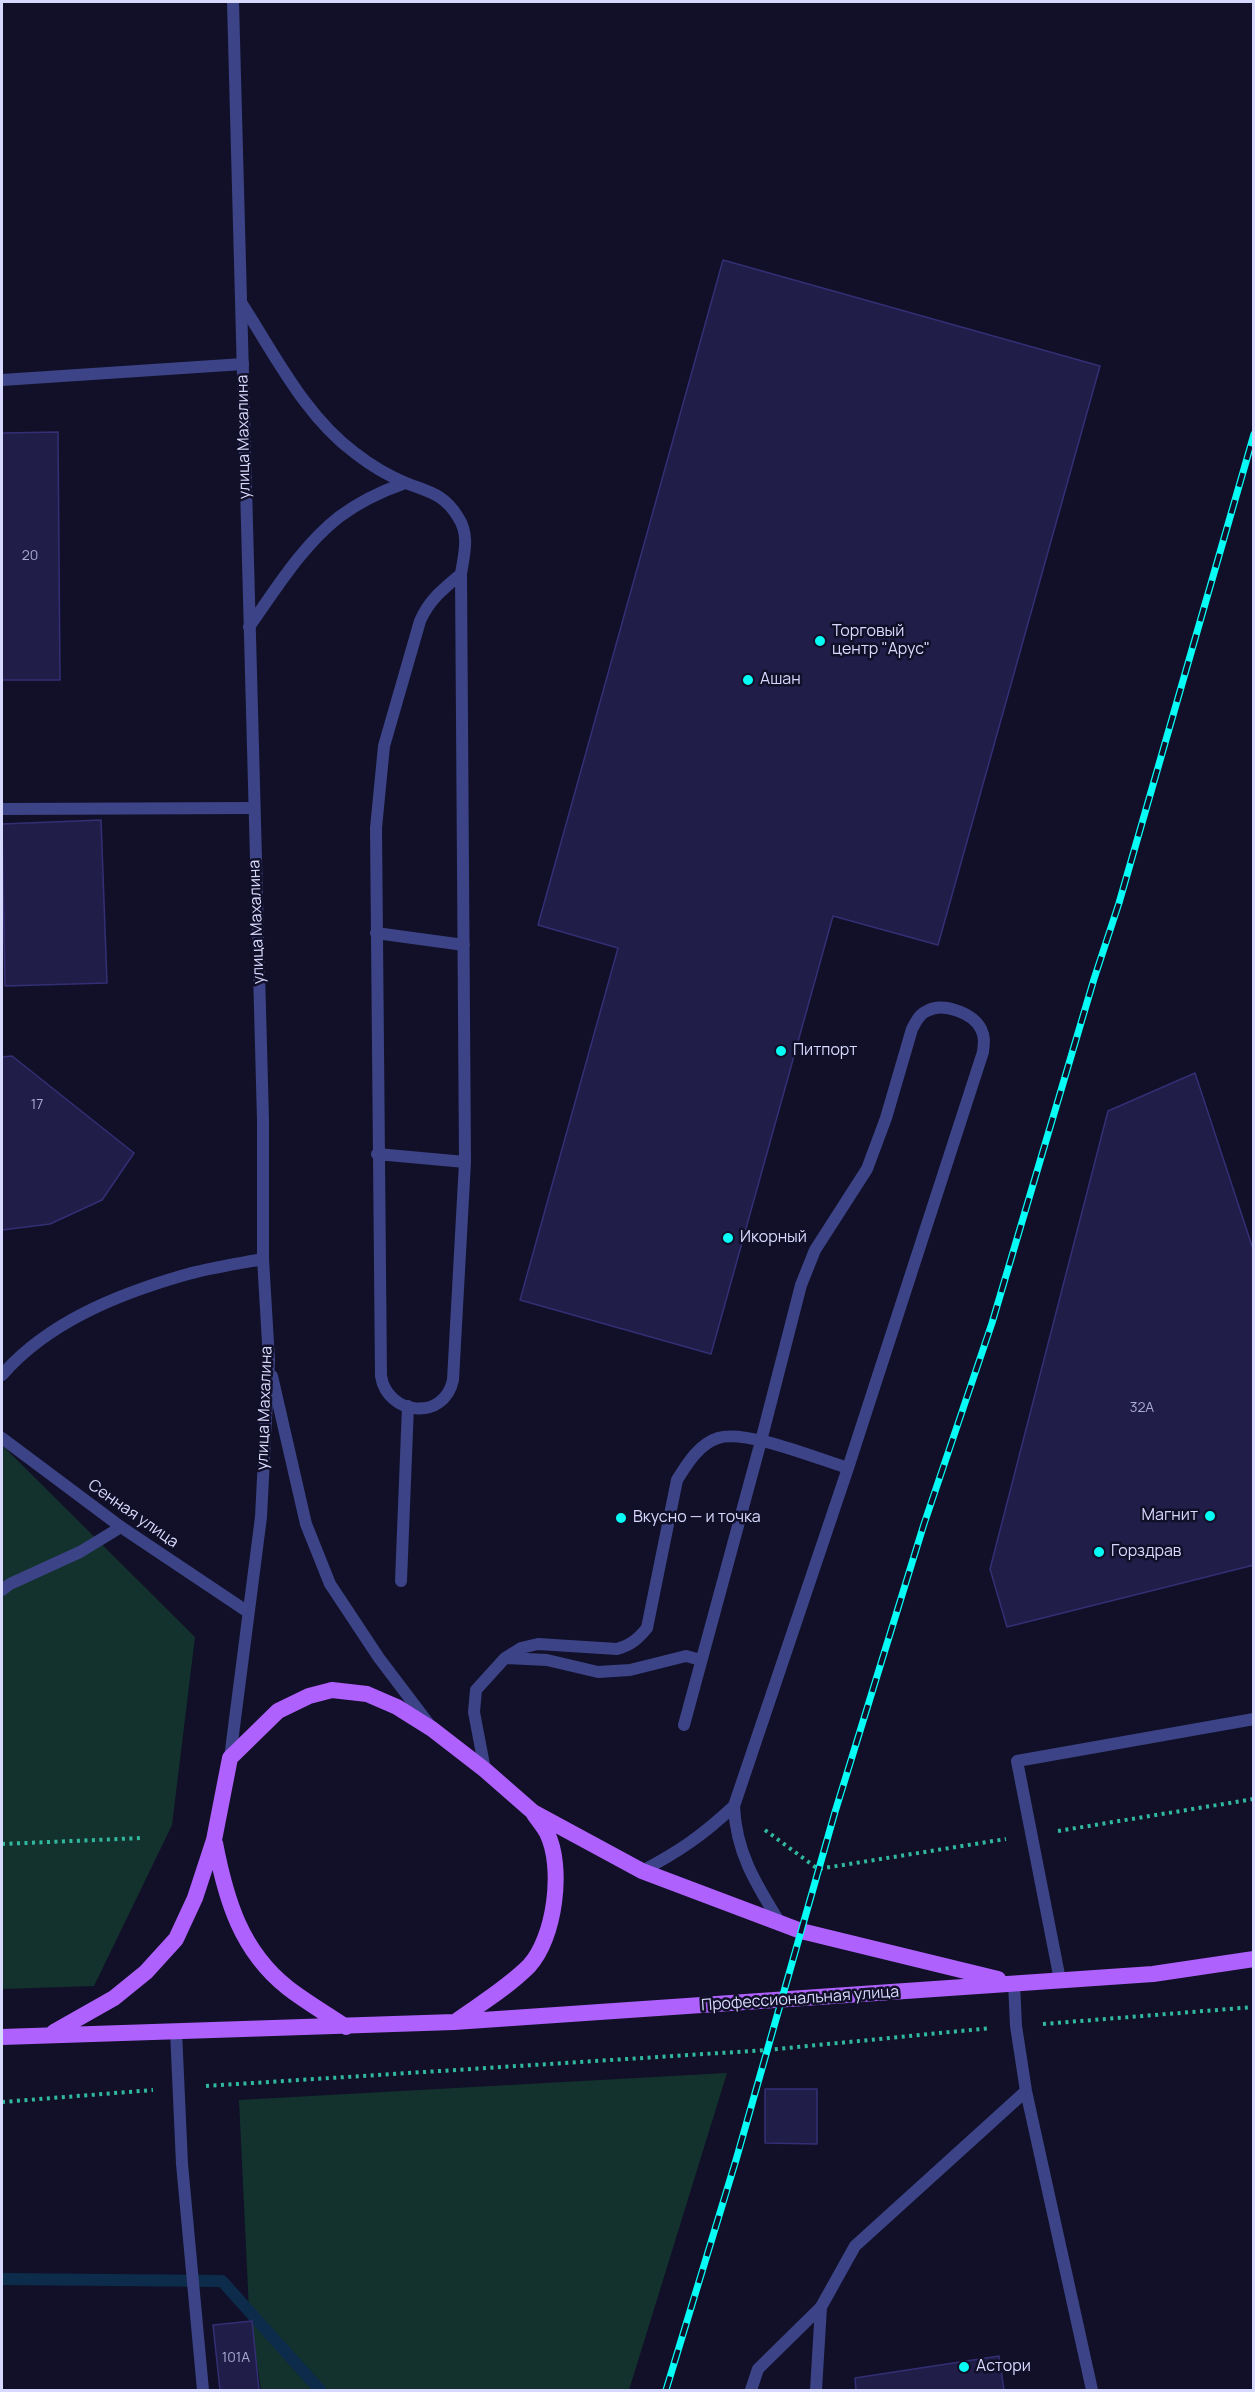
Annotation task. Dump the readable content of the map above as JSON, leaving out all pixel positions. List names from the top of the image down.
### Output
{
  "streets": {
    "main road": ["улица Махалина", "Профессиональная улица"],
    "street": ["Сенная улица"]
  },
  "crossings": [
    ["улица Махалина", "Сенная улица"],
    ["улица Махалина", "Профессиональная улица"]
  ],
  "places": [
    "Торговый центр \"Арус\"",
    "Ашан",
    "Питпорт",
    "Икорный",
    "Магнит",
    "Вкусно — и точка",
    "Горздрав",
    "Астори"
  ],
  "house_numbers": [
    "20",
    "17",
    "32А",
    "101А"
  ]
}
